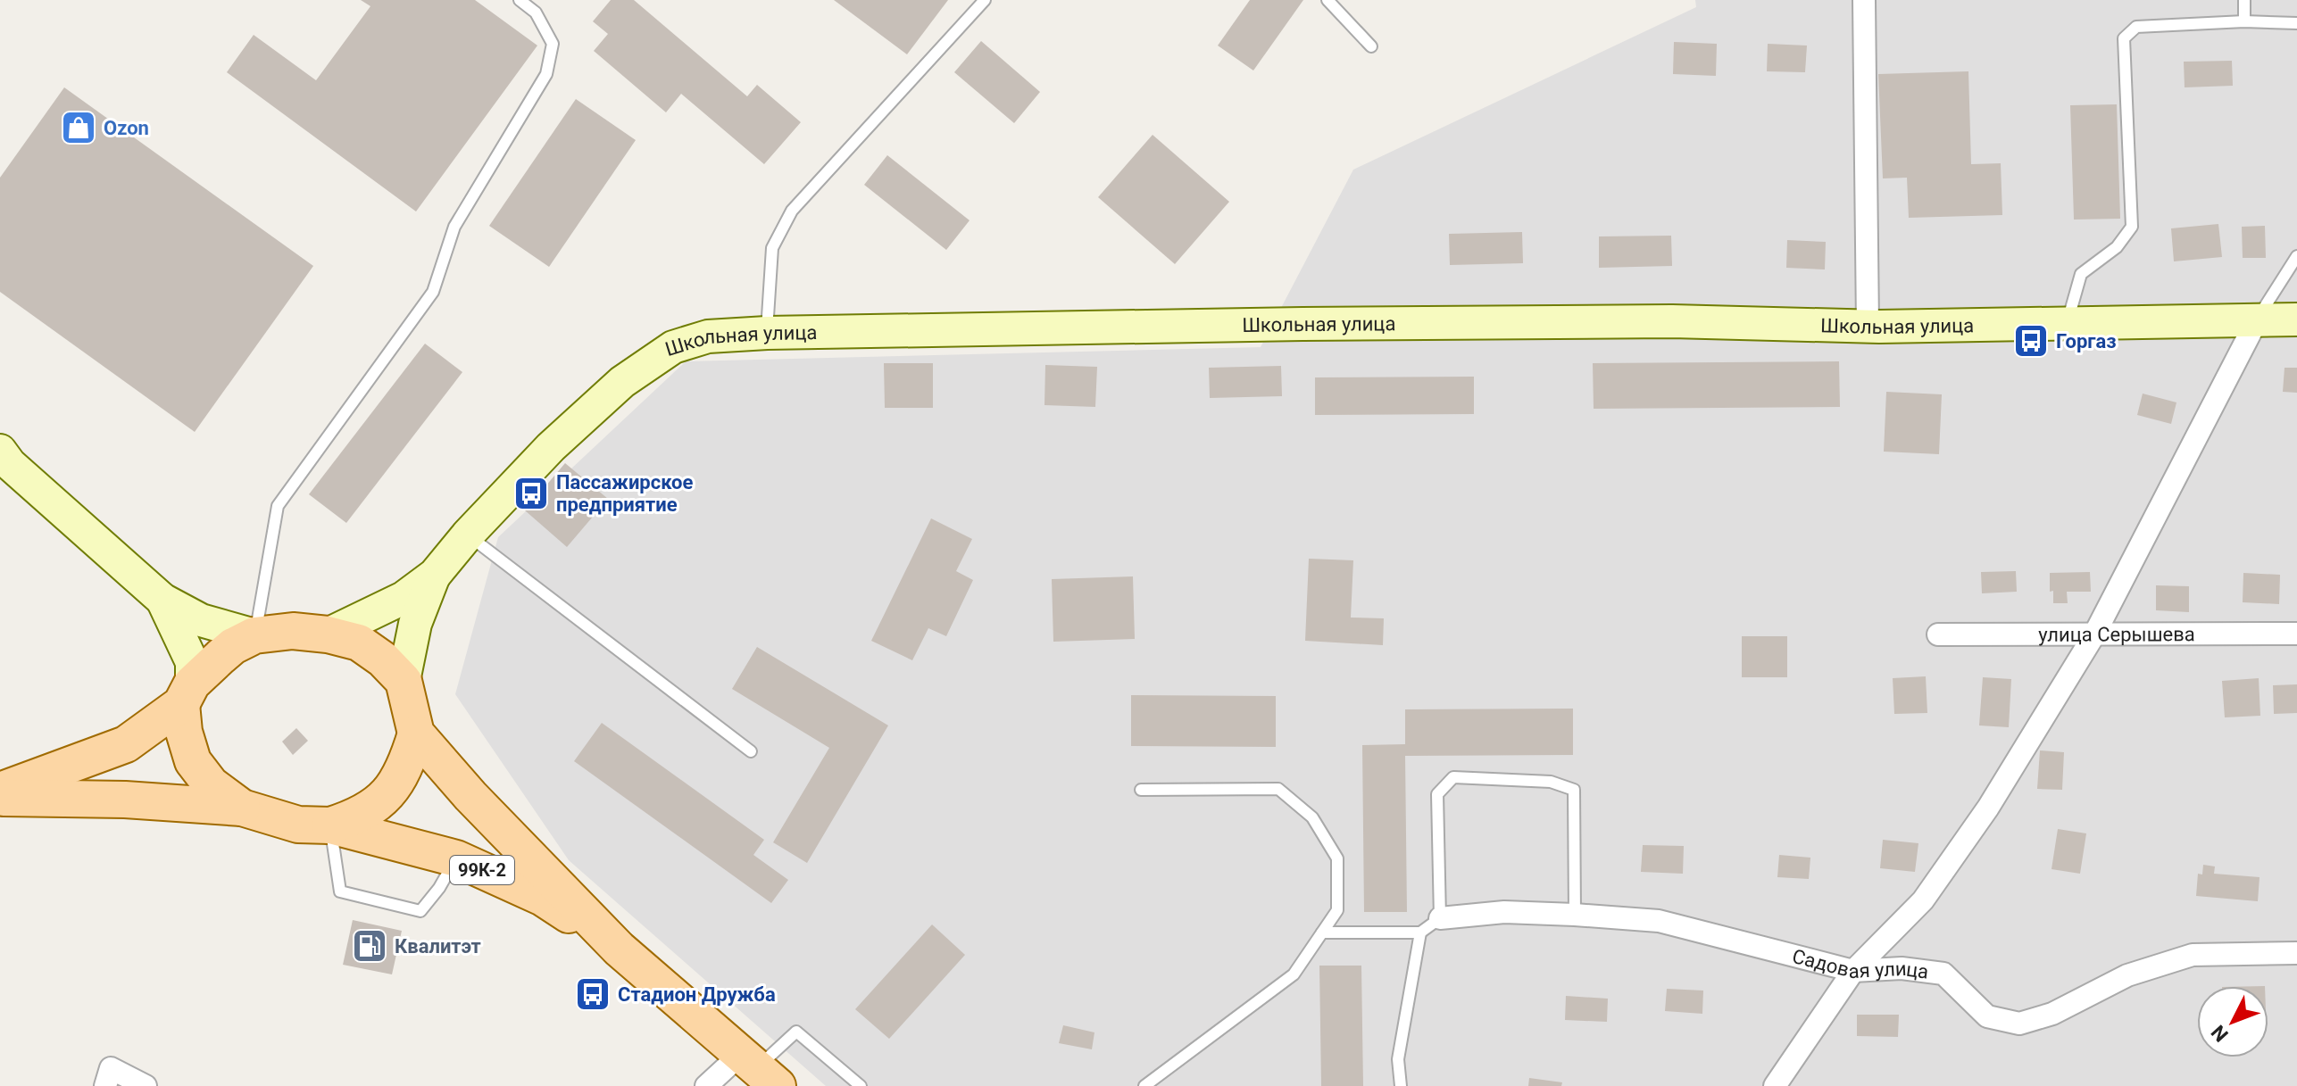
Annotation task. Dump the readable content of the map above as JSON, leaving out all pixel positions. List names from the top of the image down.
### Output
{
  "streets": {
    "main road": ["Школьная улица", "99К-2"],
    "street": ["улица Серышева", "Садовая улица"]
  },
  "places": {
    "shop": ["Ozon"],
    "bus stop": ["Горгаз", "Пассажирское предприятие", "Стадион Дружба"],
    "fuel station": ["Квалитэт"]
  },
  "north": "bottom left"
}
